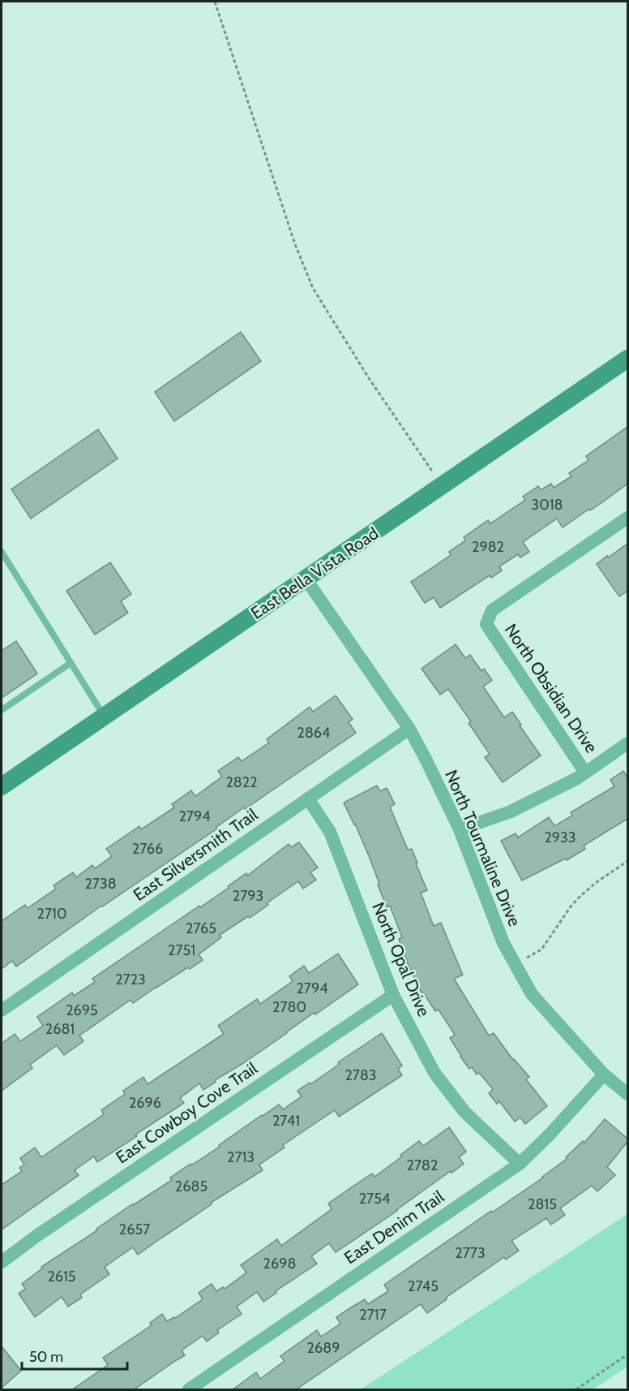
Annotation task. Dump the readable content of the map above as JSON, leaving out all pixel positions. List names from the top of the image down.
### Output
{
  "streets": {
    "street": [
      "East Bella Vista Road",
      "North Obsidian Drive",
      "North Tourmaline Drive",
      "East Silversmith Trail",
      "North Opal Drive",
      "East Cowboy Cove Trail",
      "East Denim Trail"
    ]
  },
  "crossings": [
    ["East Bella Vista Road", "North Tourmaline Drive"],
    ["North Tourmaline Drive", "East Silversmith Trail"],
    ["North Tourmaline Drive", "East Denim Trail"],
    ["East Silversmith Trail", "North Opal Drive"],
    ["North Opal Drive", "East Cowboy Cove Trail"],
    ["North Opal Drive", "East Denim Trail"]
  ],
  "house_numbers": [
    "3018",
    "2982",
    "2864",
    "2822",
    "2794",
    "2933",
    "2766",
    "2738",
    "2793",
    "2710",
    "2765",
    "2751",
    "2723",
    "2794",
    "2780",
    "2695",
    "2681",
    "2783",
    "2696",
    "2741",
    "2713",
    "2782",
    "2685",
    "2754",
    "2815",
    "2657",
    "2773",
    "2698",
    "2615",
    "2745",
    "2717",
    "2689"
  ],
  "scale_bar": "50 m"
}
